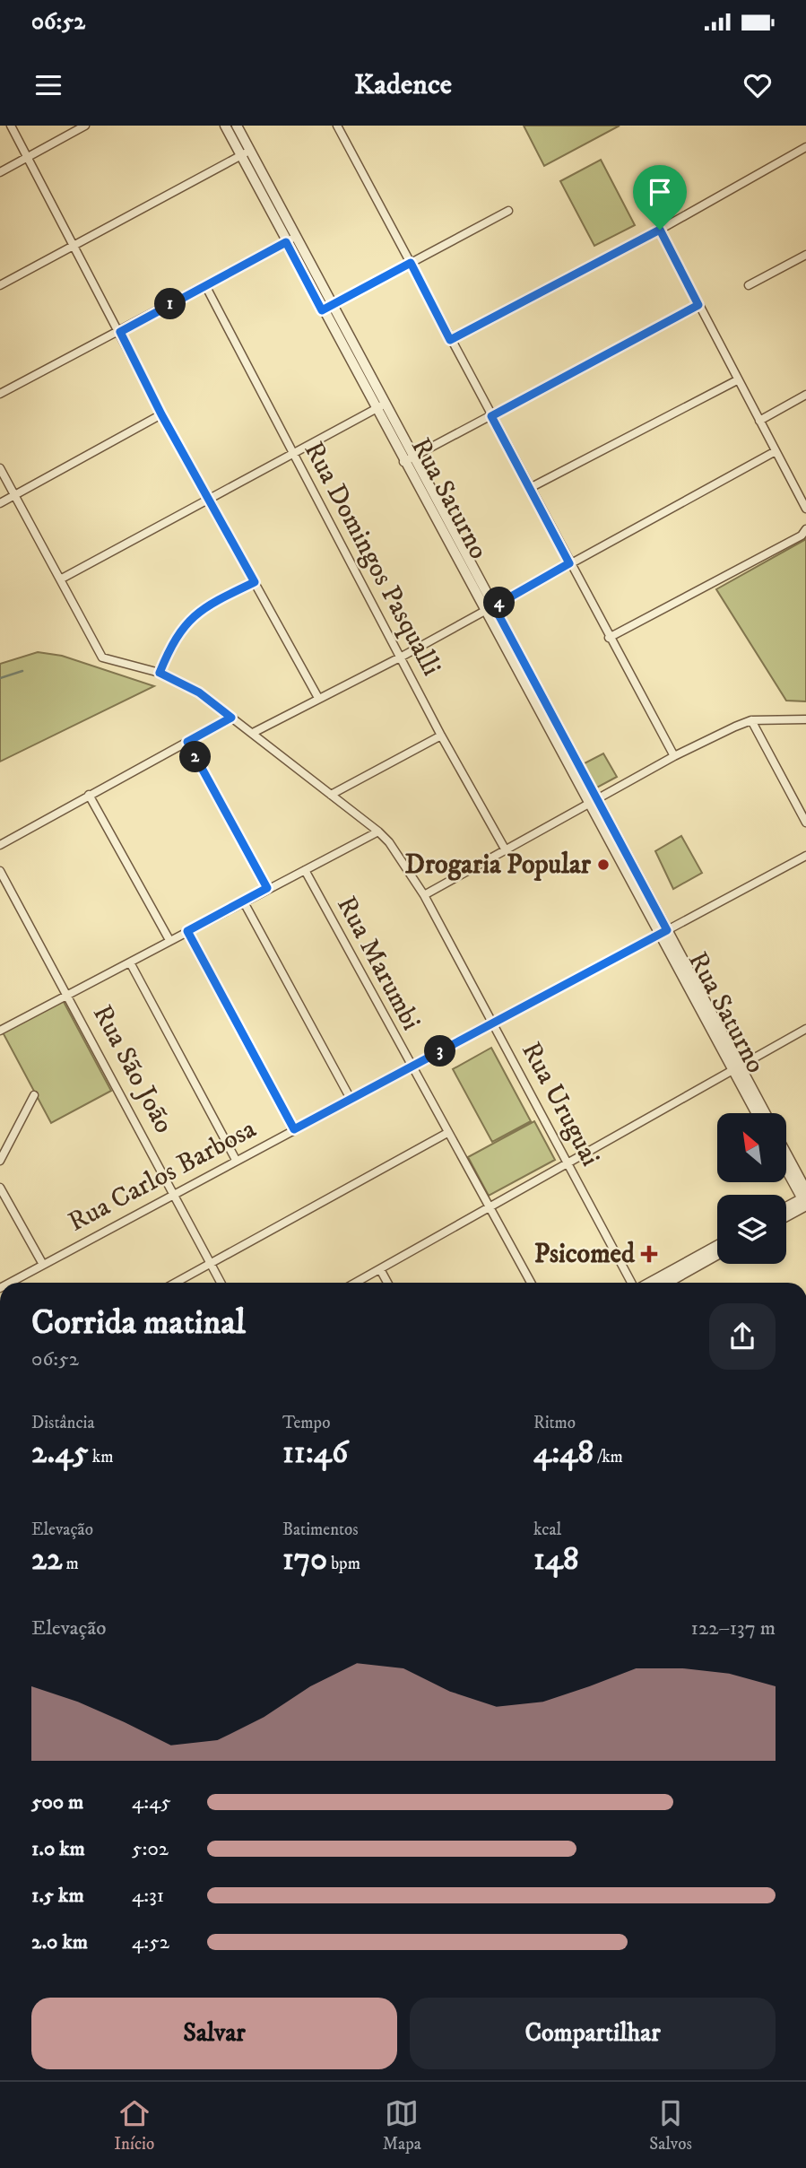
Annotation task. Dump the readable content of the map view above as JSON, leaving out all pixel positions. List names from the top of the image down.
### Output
{
  "streets": {
    "street": [
      "Rua Saturno",
      "Rua Domingos Pasqualli",
      "Rua Marumbi",
      "Rua São João",
      "Rua Uruguai",
      "Rua Carlos Barbosa"
    ]
  },
  "crossings": [
    ["Rua Saturno", "Rua Carlos Barbosa"],
    ["Rua Marumbi", "Rua Carlos Barbosa"],
    ["Rua São João", "Rua Carlos Barbosa"],
    ["Rua Uruguai", "Rua Carlos Barbosa"]
  ],
  "places": {
    "other": ["Drogaria Popular"],
    "health": ["Psicomed"]
  },
  "north": "top left",
  "page": {
    "status": "06:52",
    "header": "Kadence",
    "pins": [
      "1",
      "4",
      "2",
      "3"
    ],
    "heading": ["Corrida matinal", "06:52"],
    "stats": [
      ["Distância", "2.45 km"],
      ["Tempo", "11:46"],
      ["Ritmo", "4:48 /km"],
      ["Elevação", "22 m"],
      ["Batimentos", "170 bpm"],
      ["kcal", "148"]
    ],
    "chart": ["Elevação", "122–137 m"],
    "list": [
      {
        "name": "500 m",
        "note": "4:45"
      },
      {
        "name": "1.0 km",
        "note": "5:02"
      },
      {
        "name": "1.5 km",
        "note": "4:31"
      },
      {
        "name": "2.0 km",
        "note": "4:52"
      }
    ],
    "buttons": ["Salvar", "Compartilhar"],
    "tabs": ["Início", "Mapa", "Salvos"]
  }
}
